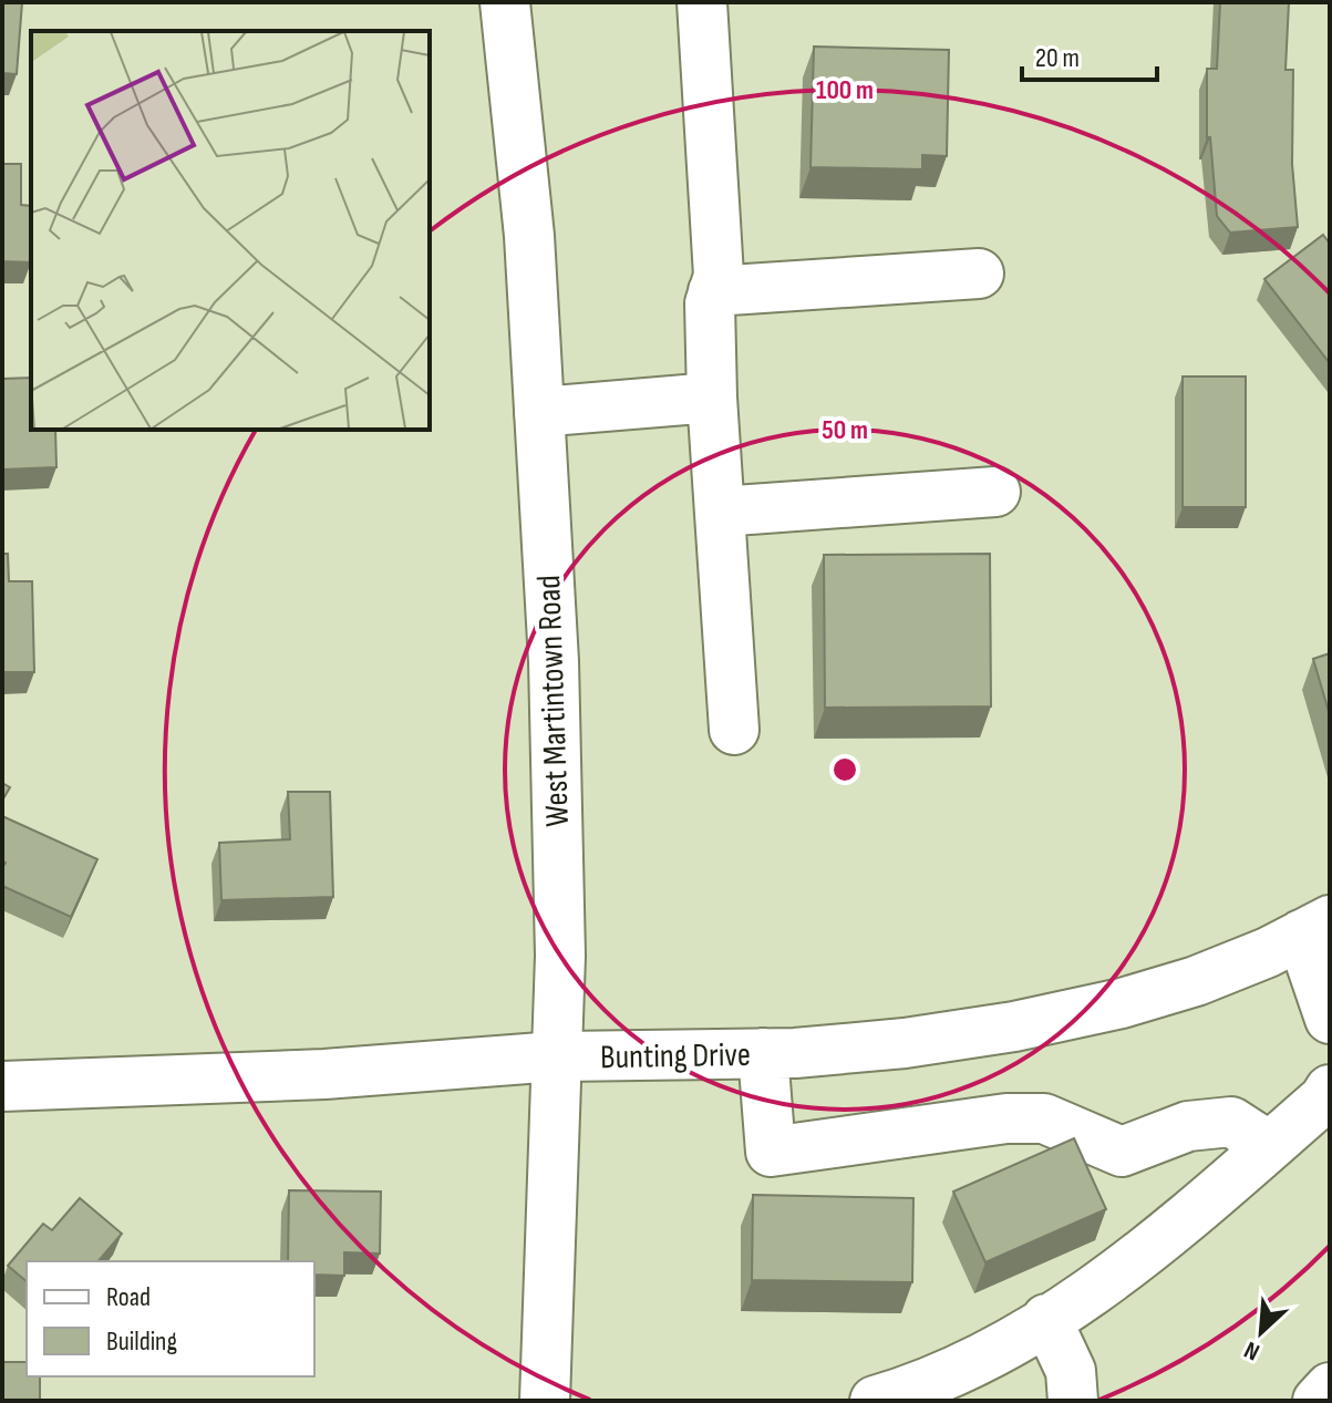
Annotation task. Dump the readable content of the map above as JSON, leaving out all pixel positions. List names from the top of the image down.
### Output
{
  "streets": {
    "main road": ["West Martintown Road", "Bunting Drive"]
  },
  "crossings": [
    ["West Martintown Road", "Bunting Drive"]
  ],
  "legend": ["Road", "Building"],
  "scale_bar": "20 m",
  "north": "bottom left",
  "rings": ["100 m", "50 m"]
}
